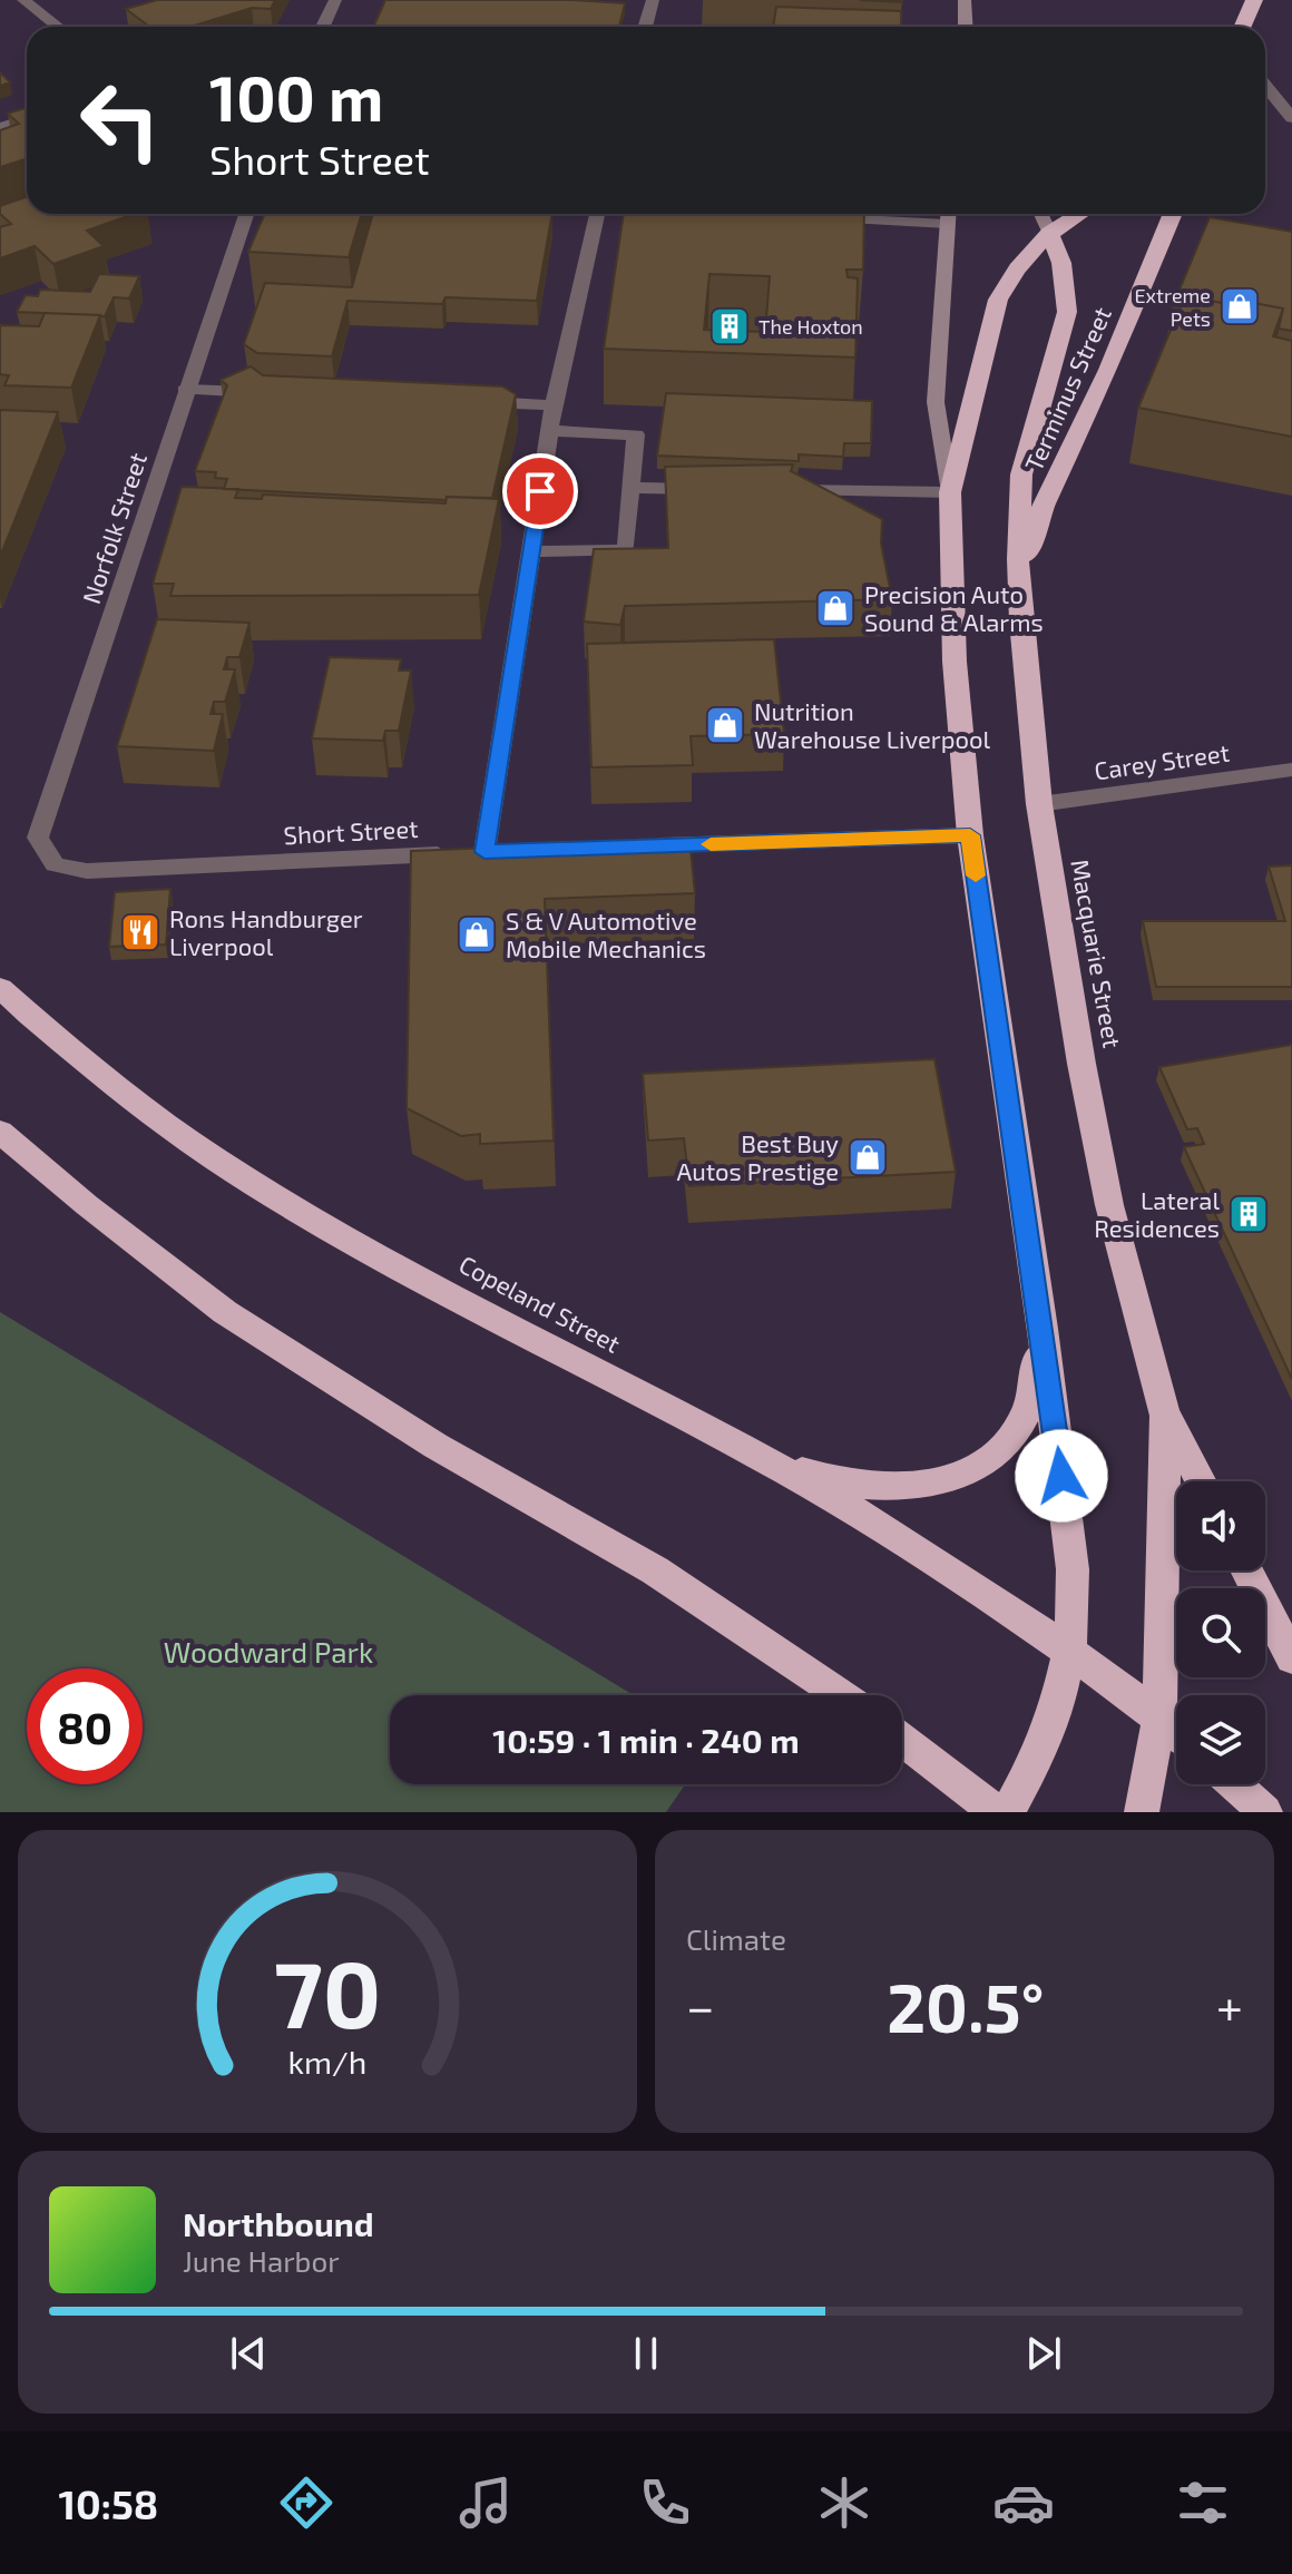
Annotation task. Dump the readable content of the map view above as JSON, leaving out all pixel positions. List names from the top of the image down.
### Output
{
  "streets": {
    "highway": ["Terminus Street", "Macquarie Street", "Copeland Street"],
    "street": ["Norfolk Street", "Carey Street", "Short Street"]
  },
  "crossings": [
    ["Terminus Street", "Macquarie Street"],
    ["Norfolk Street", "Short Street"],
    ["Carey Street", "Macquarie Street"],
    ["Macquarie Street", "Copeland Street"]
  ],
  "parks": ["Woodward Park"],
  "places": {
    "shop": [
      "Extreme Pets",
      "Precision Auto Sound & Alarms",
      "Nutrition Warehouse Liverpool",
      "S & V Automotive Mobile Mechanics",
      "Best Buy Autos Prestige"
    ],
    "building": ["The Hoxton", "Lateral Residences"],
    "restaurant": ["Rons Handburger Liverpool"]
  },
  "page": {
    "turn": ["100 m", "Short Street"],
    "limit": "80",
    "trip": "10:59 · 1 min · 240 m",
    "tile": "Climate",
    "heat": ["−", "20.5°", "+"],
    "song": ["Northbound", "June Harbor"],
    "tabs": "10:58",
    "gauge": ["70", "km/h"]
  }
}
